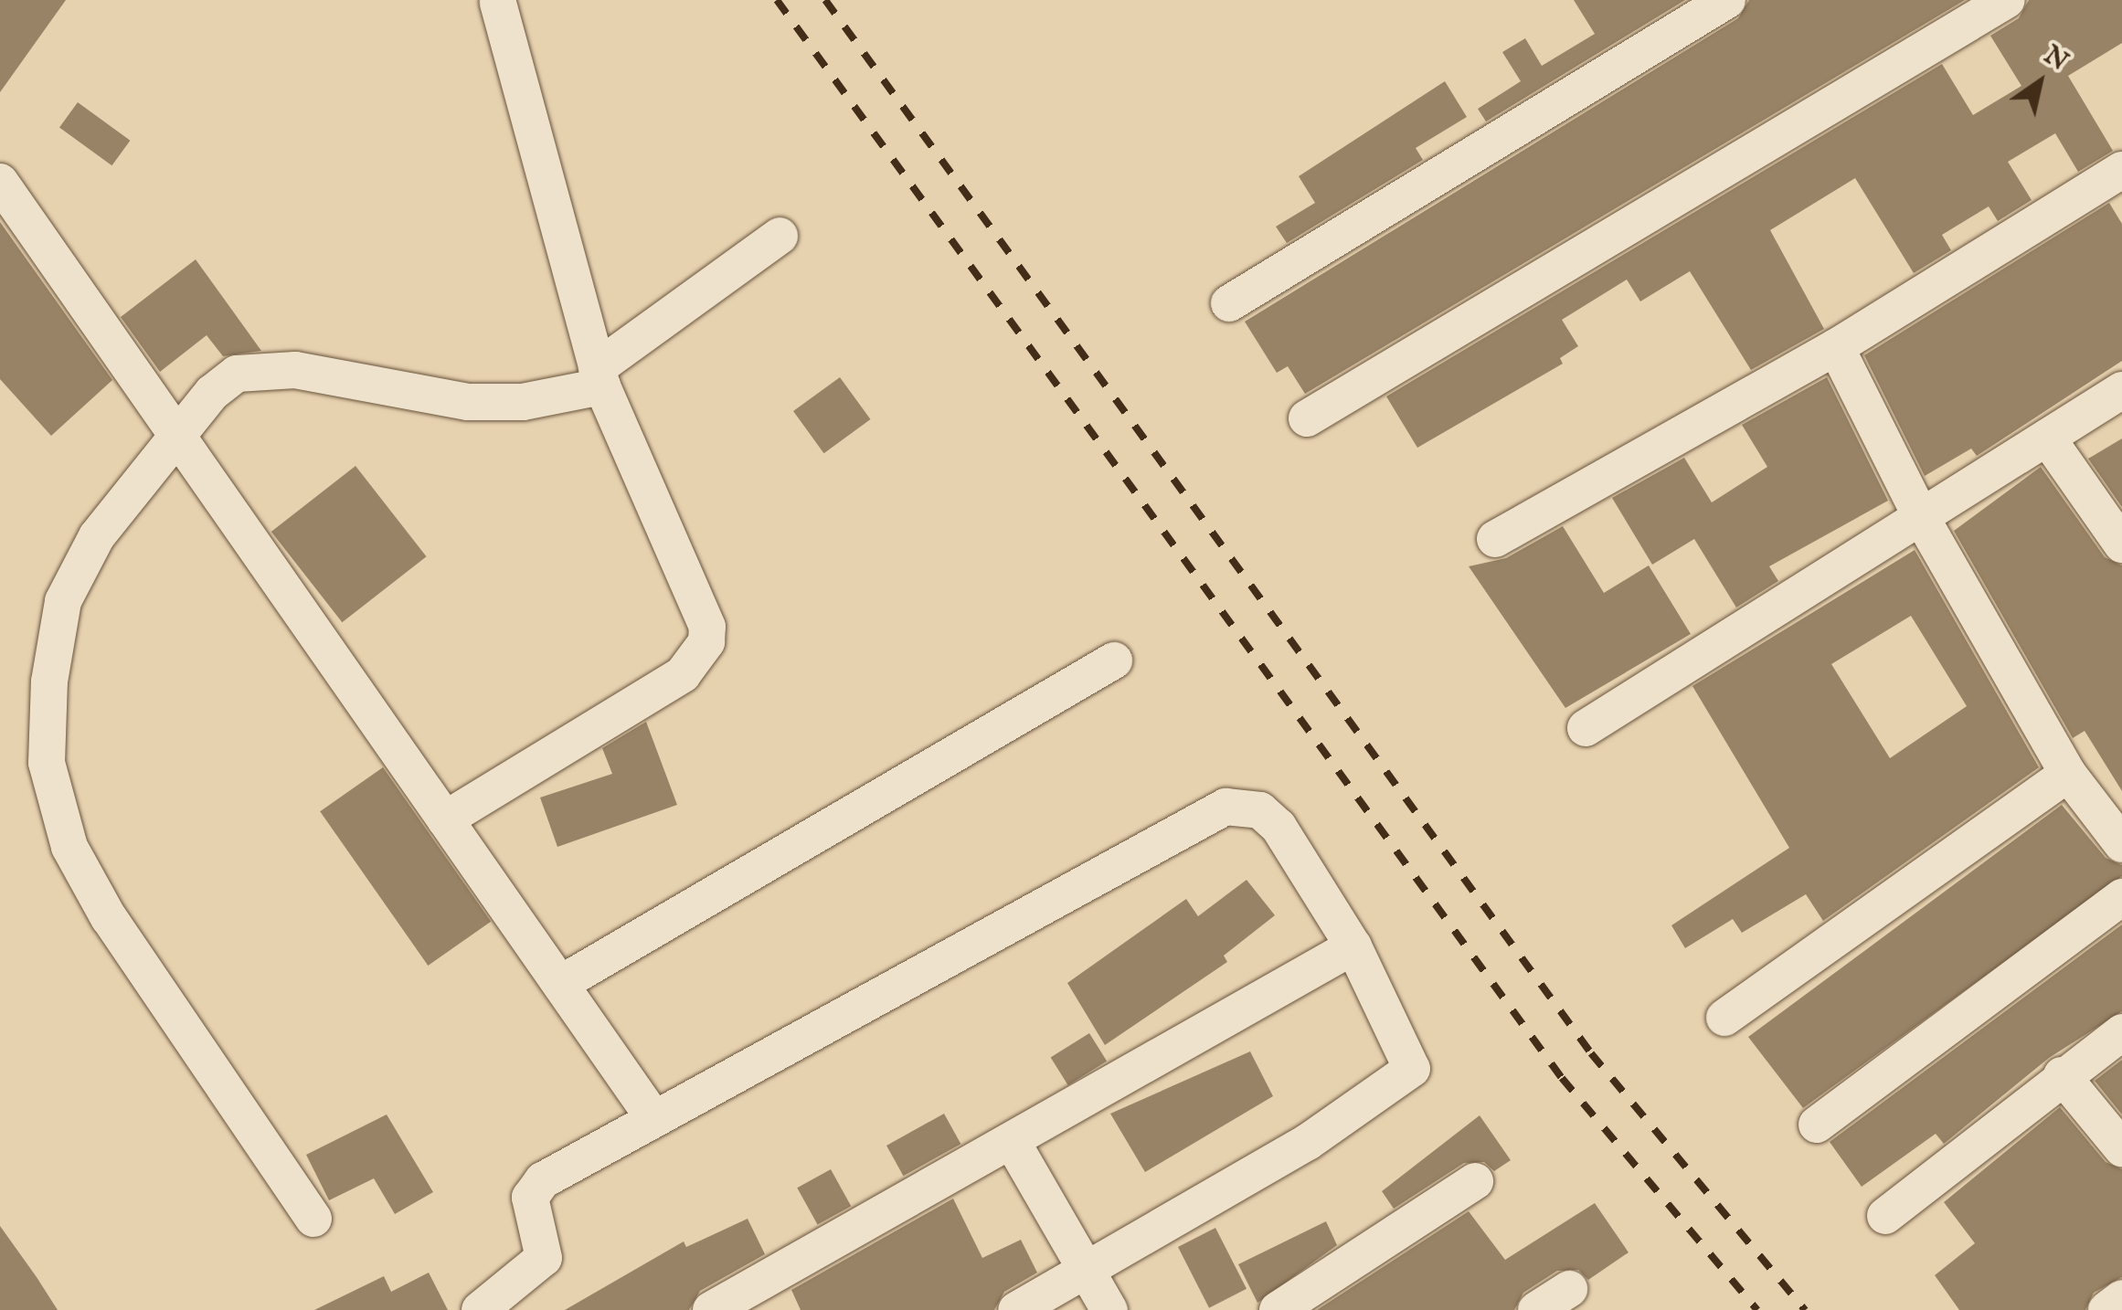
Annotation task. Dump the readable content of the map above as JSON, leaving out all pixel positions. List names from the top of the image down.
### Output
{
  "north": "top right"
}
